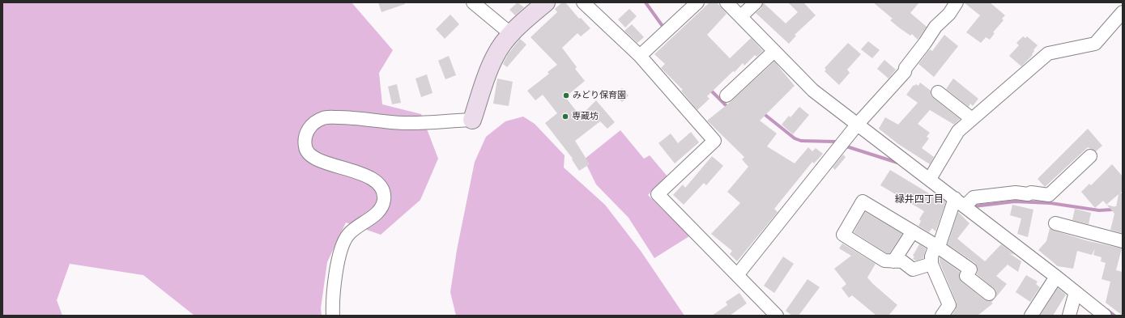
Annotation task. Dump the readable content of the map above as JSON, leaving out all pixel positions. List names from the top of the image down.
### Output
{
  "districts": ["緑井四丁目"],
  "places": ["みどり保育園", "専蔵坊"]
}
